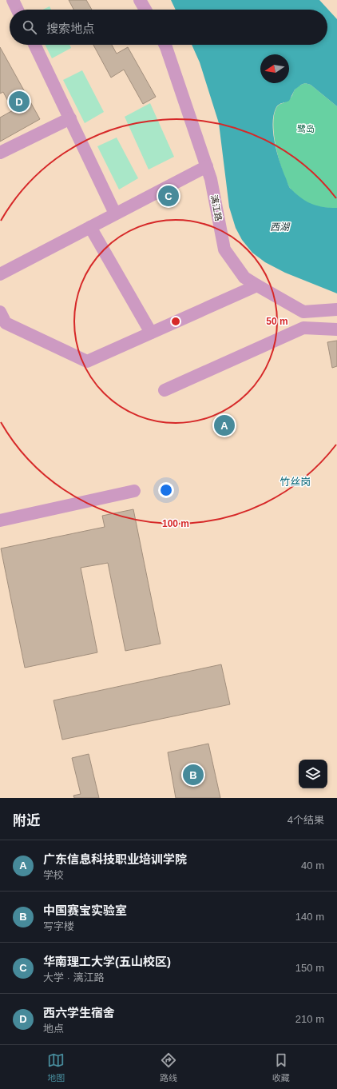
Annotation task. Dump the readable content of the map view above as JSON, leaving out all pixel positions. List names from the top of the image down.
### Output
{
  "streets": {
    "street": ["漓江路"]
  },
  "districts": ["竹丝岗"],
  "water": ["西湖"],
  "parks": ["鹭岛"],
  "north": "left",
  "page": {
    "search": "搜索地点",
    "pins": [
      "D",
      "C",
      "A",
      "B"
    ],
    "heading": ["附近", "4个结果"],
    "list": [
      {
        "mark": "A",
        "name": "广东信息科技职业培训学院",
        "note": "学校",
        "value": "40 m"
      },
      {
        "mark": "B",
        "name": "中国赛宝实验室",
        "note": "写字楼",
        "value": "140 m"
      },
      {
        "mark": "C",
        "name": "华南理工大学(五山校区)",
        "note": "大学 · 漓江路",
        "value": "150 m"
      },
      {
        "mark": "D",
        "name": "西六学生宿舍",
        "note": "地点",
        "value": "210 m"
      }
    ],
    "nav": ["地图", "路线", "收藏"]
  },
  "rings": ["50 m", "100 m"]
}
